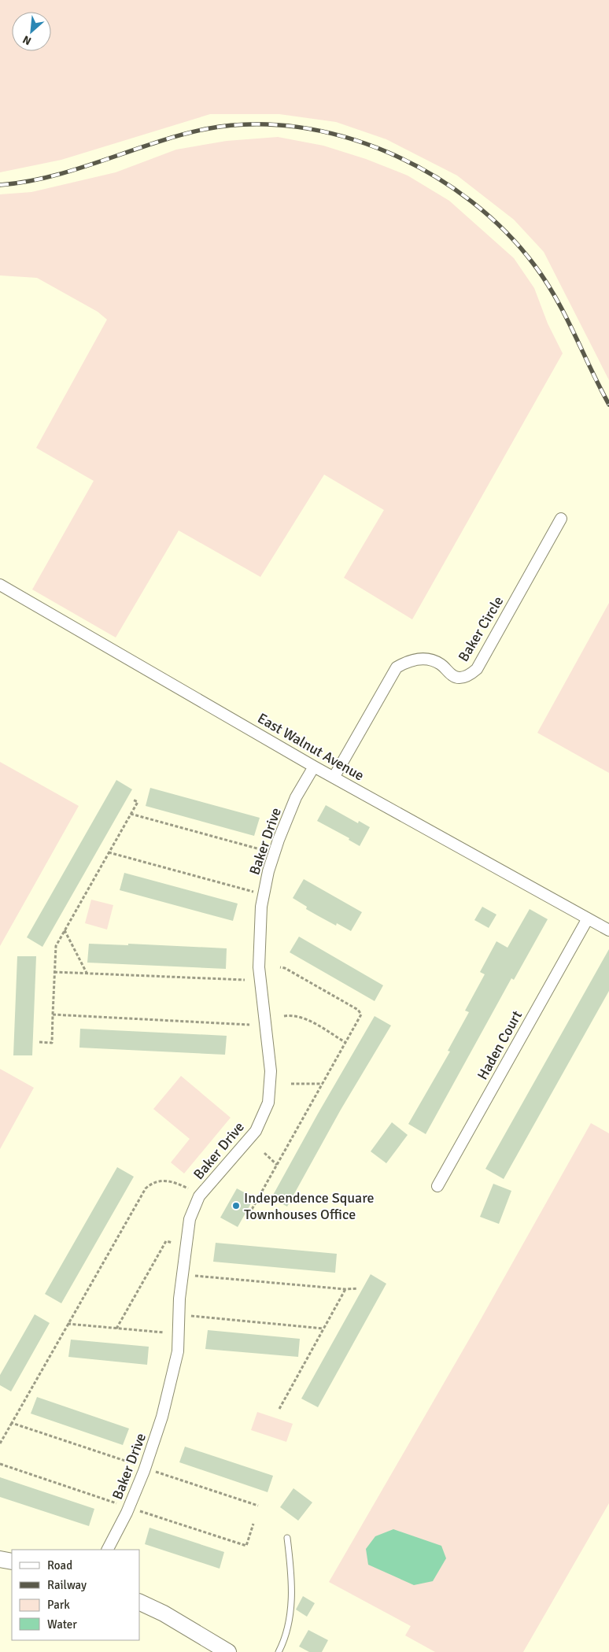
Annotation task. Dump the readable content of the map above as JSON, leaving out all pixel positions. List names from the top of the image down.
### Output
{
  "streets": {
    "street": [
      "Baker Circle",
      "East Walnut Avenue",
      "Baker Drive",
      "Haden Court"
    ]
  },
  "crossings": [
    ["Baker Circle", "East Walnut Avenue"],
    ["East Walnut Avenue", "Baker Drive"],
    ["East Walnut Avenue", "Haden Court"]
  ],
  "places": ["Independence Square Townhouses Office"],
  "legend": [
    "Road",
    "Railway",
    "Park",
    "Water"
  ],
  "north": "bottom left"
}
